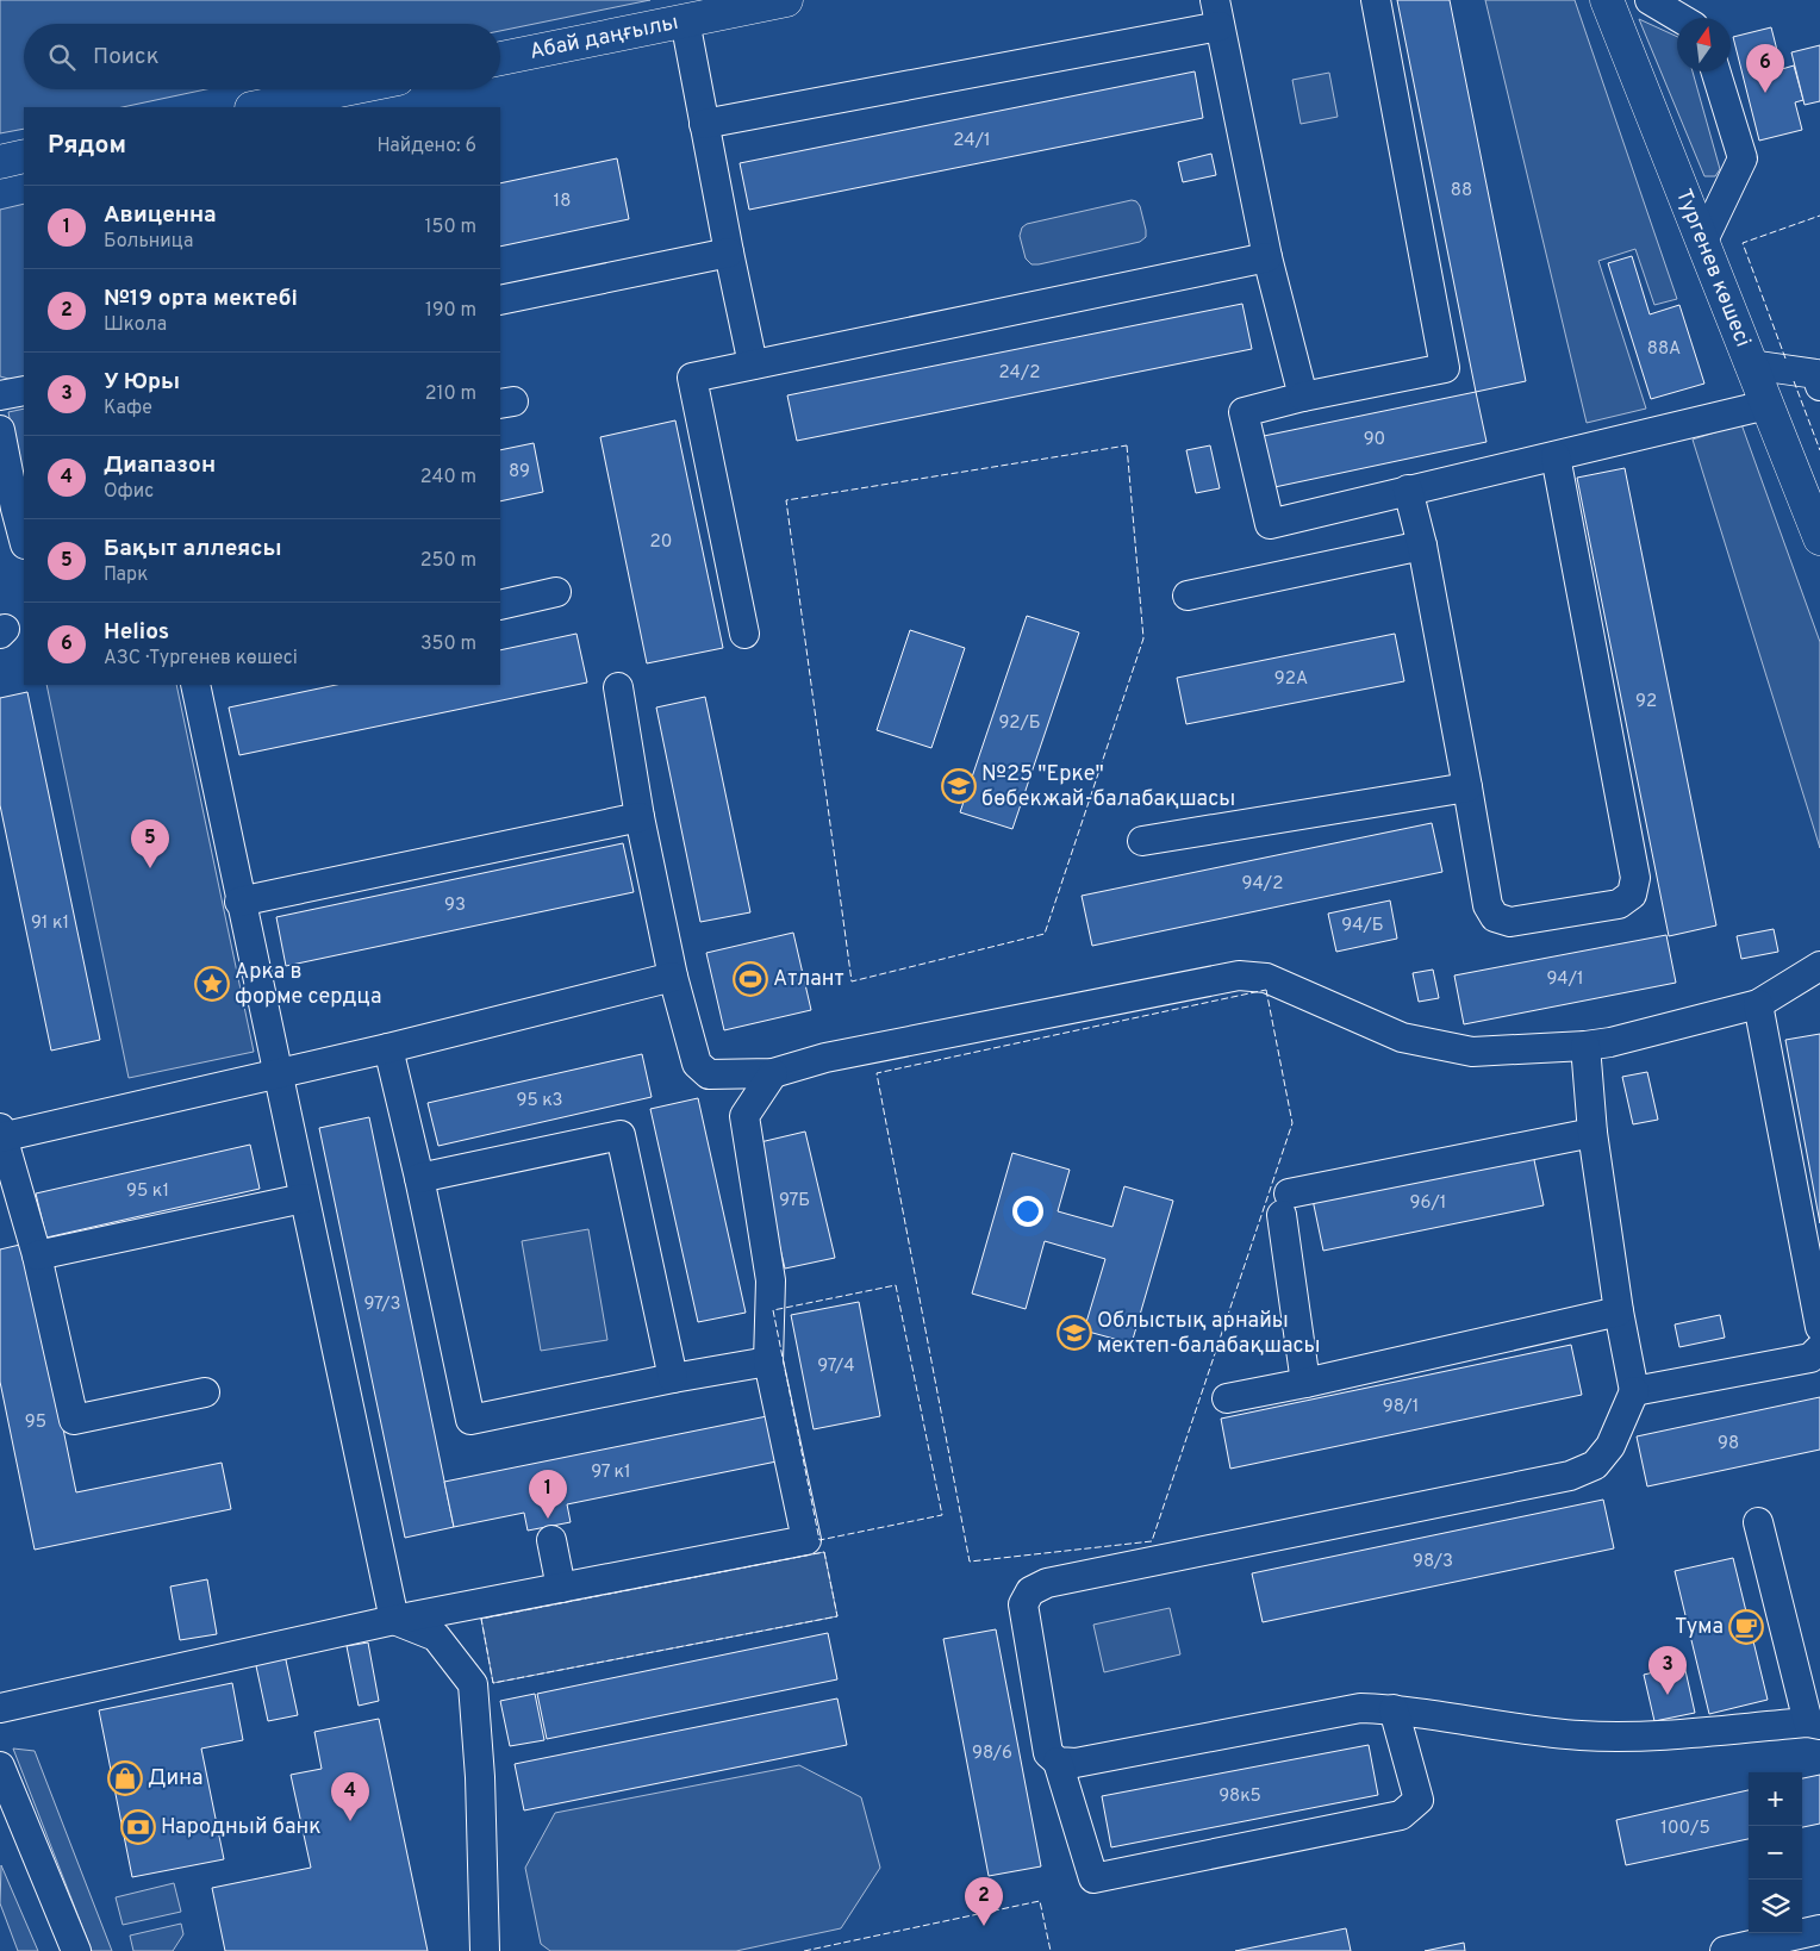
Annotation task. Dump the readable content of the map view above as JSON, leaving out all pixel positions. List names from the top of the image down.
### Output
{
  "streets": {
    "main road": ["Абай даңғылы", "Тургенев көшесі"]
  },
  "places": {
    "school or university": ["№25 \"Ерке\" бөбекжай-балабақшасы", "Облыстық арнайы мектеп-балабақшасы"],
    "sports": ["Атлант"],
    "place": ["Арка в форме сердца"],
    "cafe": ["Тума"],
    "shop": ["Дина"],
    "bank": ["Народный банк"]
  },
  "house_numbers": [
    "24/1",
    "88",
    "18",
    "88А",
    "24/2",
    "90",
    "89",
    "20",
    "92А",
    "92",
    "92/Б",
    "94/2",
    "93",
    "91 к1",
    "94/Б",
    "94/1",
    "95 к3",
    "95 к1",
    "97Б",
    "96/1",
    "97/3",
    "97/4",
    "98/1",
    "95",
    "98",
    "97 к1",
    "98/3",
    "98/6",
    "98к5",
    "100/5"
  ],
  "north": "top",
  "page": {
    "search": "Поиск",
    "pins": [
      "6",
      "5",
      "1",
      "3",
      "4",
      "2"
    ],
    "heading": ["Рядом", "Найдено: 6"],
    "list": [
      {
        "mark": "1",
        "name": "Авиценна",
        "note": "Больница",
        "value": "150 m"
      },
      {
        "mark": "2",
        "name": "№19 орта мектебі",
        "note": "Школа",
        "value": "190 m"
      },
      {
        "mark": "3",
        "name": "У Юры",
        "note": "Кафе",
        "value": "210 m"
      },
      {
        "mark": "4",
        "name": "Диапазон",
        "note": "Офис",
        "value": "240 m"
      },
      {
        "mark": "5",
        "name": "Бақыт аллеясы",
        "note": "Парк",
        "value": "250 m"
      },
      {
        "mark": "6",
        "name": "Helios",
        "note": "АЗС · Тургенев көшесі",
        "value": "350 m"
      }
    ],
    "map_buttons": ["+", "−"]
  }
}
